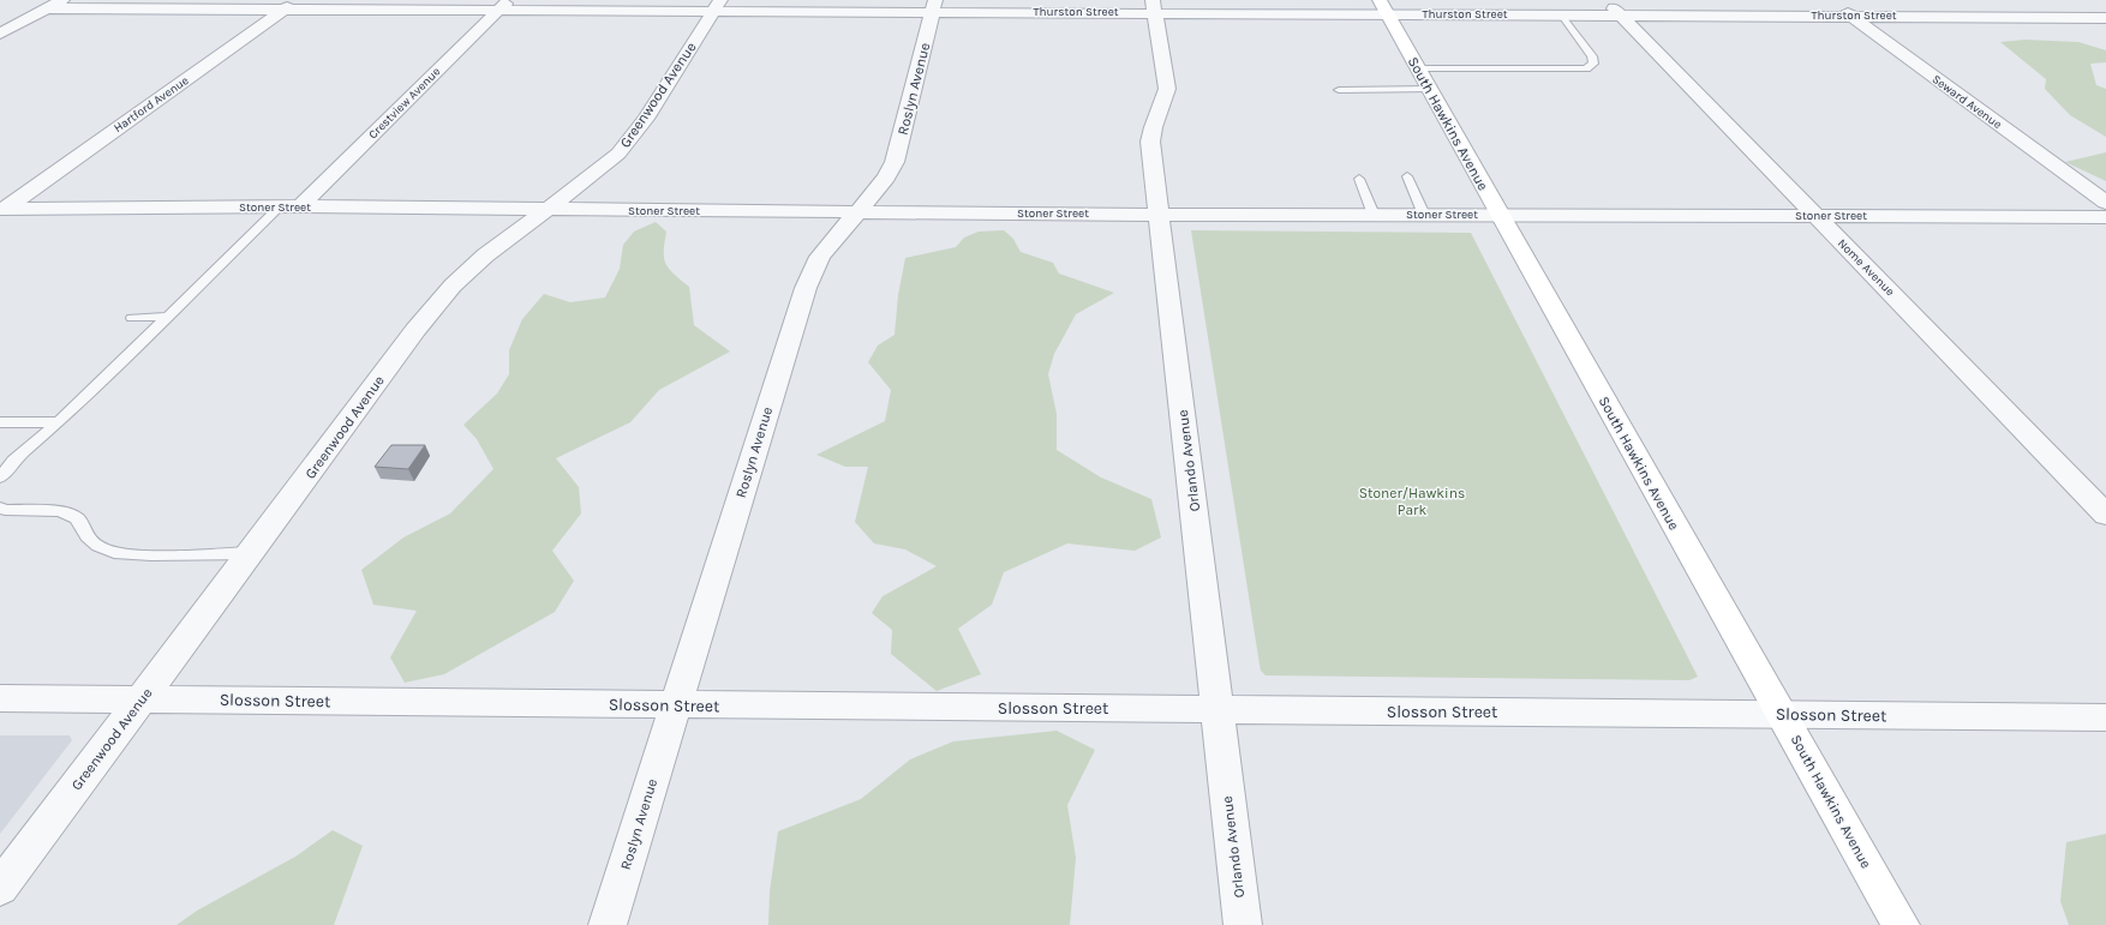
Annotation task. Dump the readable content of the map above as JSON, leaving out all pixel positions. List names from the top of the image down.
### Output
{
  "streets": {
    "street": [
      "Thurston Street",
      "Roslyn Avenue",
      "Greenwood Avenue",
      "Seward Avenue",
      "Crestview Avenue",
      "Hartford Avenue",
      "South Hawkins Avenue",
      "Stoner Street",
      "Nome Avenue",
      "Orlando Avenue",
      "Slosson Street"
    ]
  },
  "crossings": [
    ["Thurston Street", "Roslyn Avenue"],
    ["Thurston Street", "Greenwood Avenue"],
    ["Thurston Street", "Seward Avenue"],
    ["Thurston Street", "Crestview Avenue"],
    ["Thurston Street", "Hartford Avenue"],
    ["Thurston Street", "South Hawkins Avenue"],
    ["Thurston Street", "Nome Avenue"],
    ["Thurston Street", "Orlando Avenue"],
    ["Roslyn Avenue", "Stoner Street"],
    ["Roslyn Avenue", "Slosson Street"],
    ["Greenwood Avenue", "Stoner Street"],
    ["Greenwood Avenue", "Slosson Street"],
    ["Crestview Avenue", "Stoner Street"],
    ["Hartford Avenue", "Stoner Street"],
    ["South Hawkins Avenue", "Stoner Street"],
    ["South Hawkins Avenue", "Slosson Street"],
    ["Stoner Street", "Nome Avenue"],
    ["Stoner Street", "Orlando Avenue"],
    ["Orlando Avenue", "Slosson Street"]
  ],
  "parks": ["Stoner/Hawkins Park"]
}
